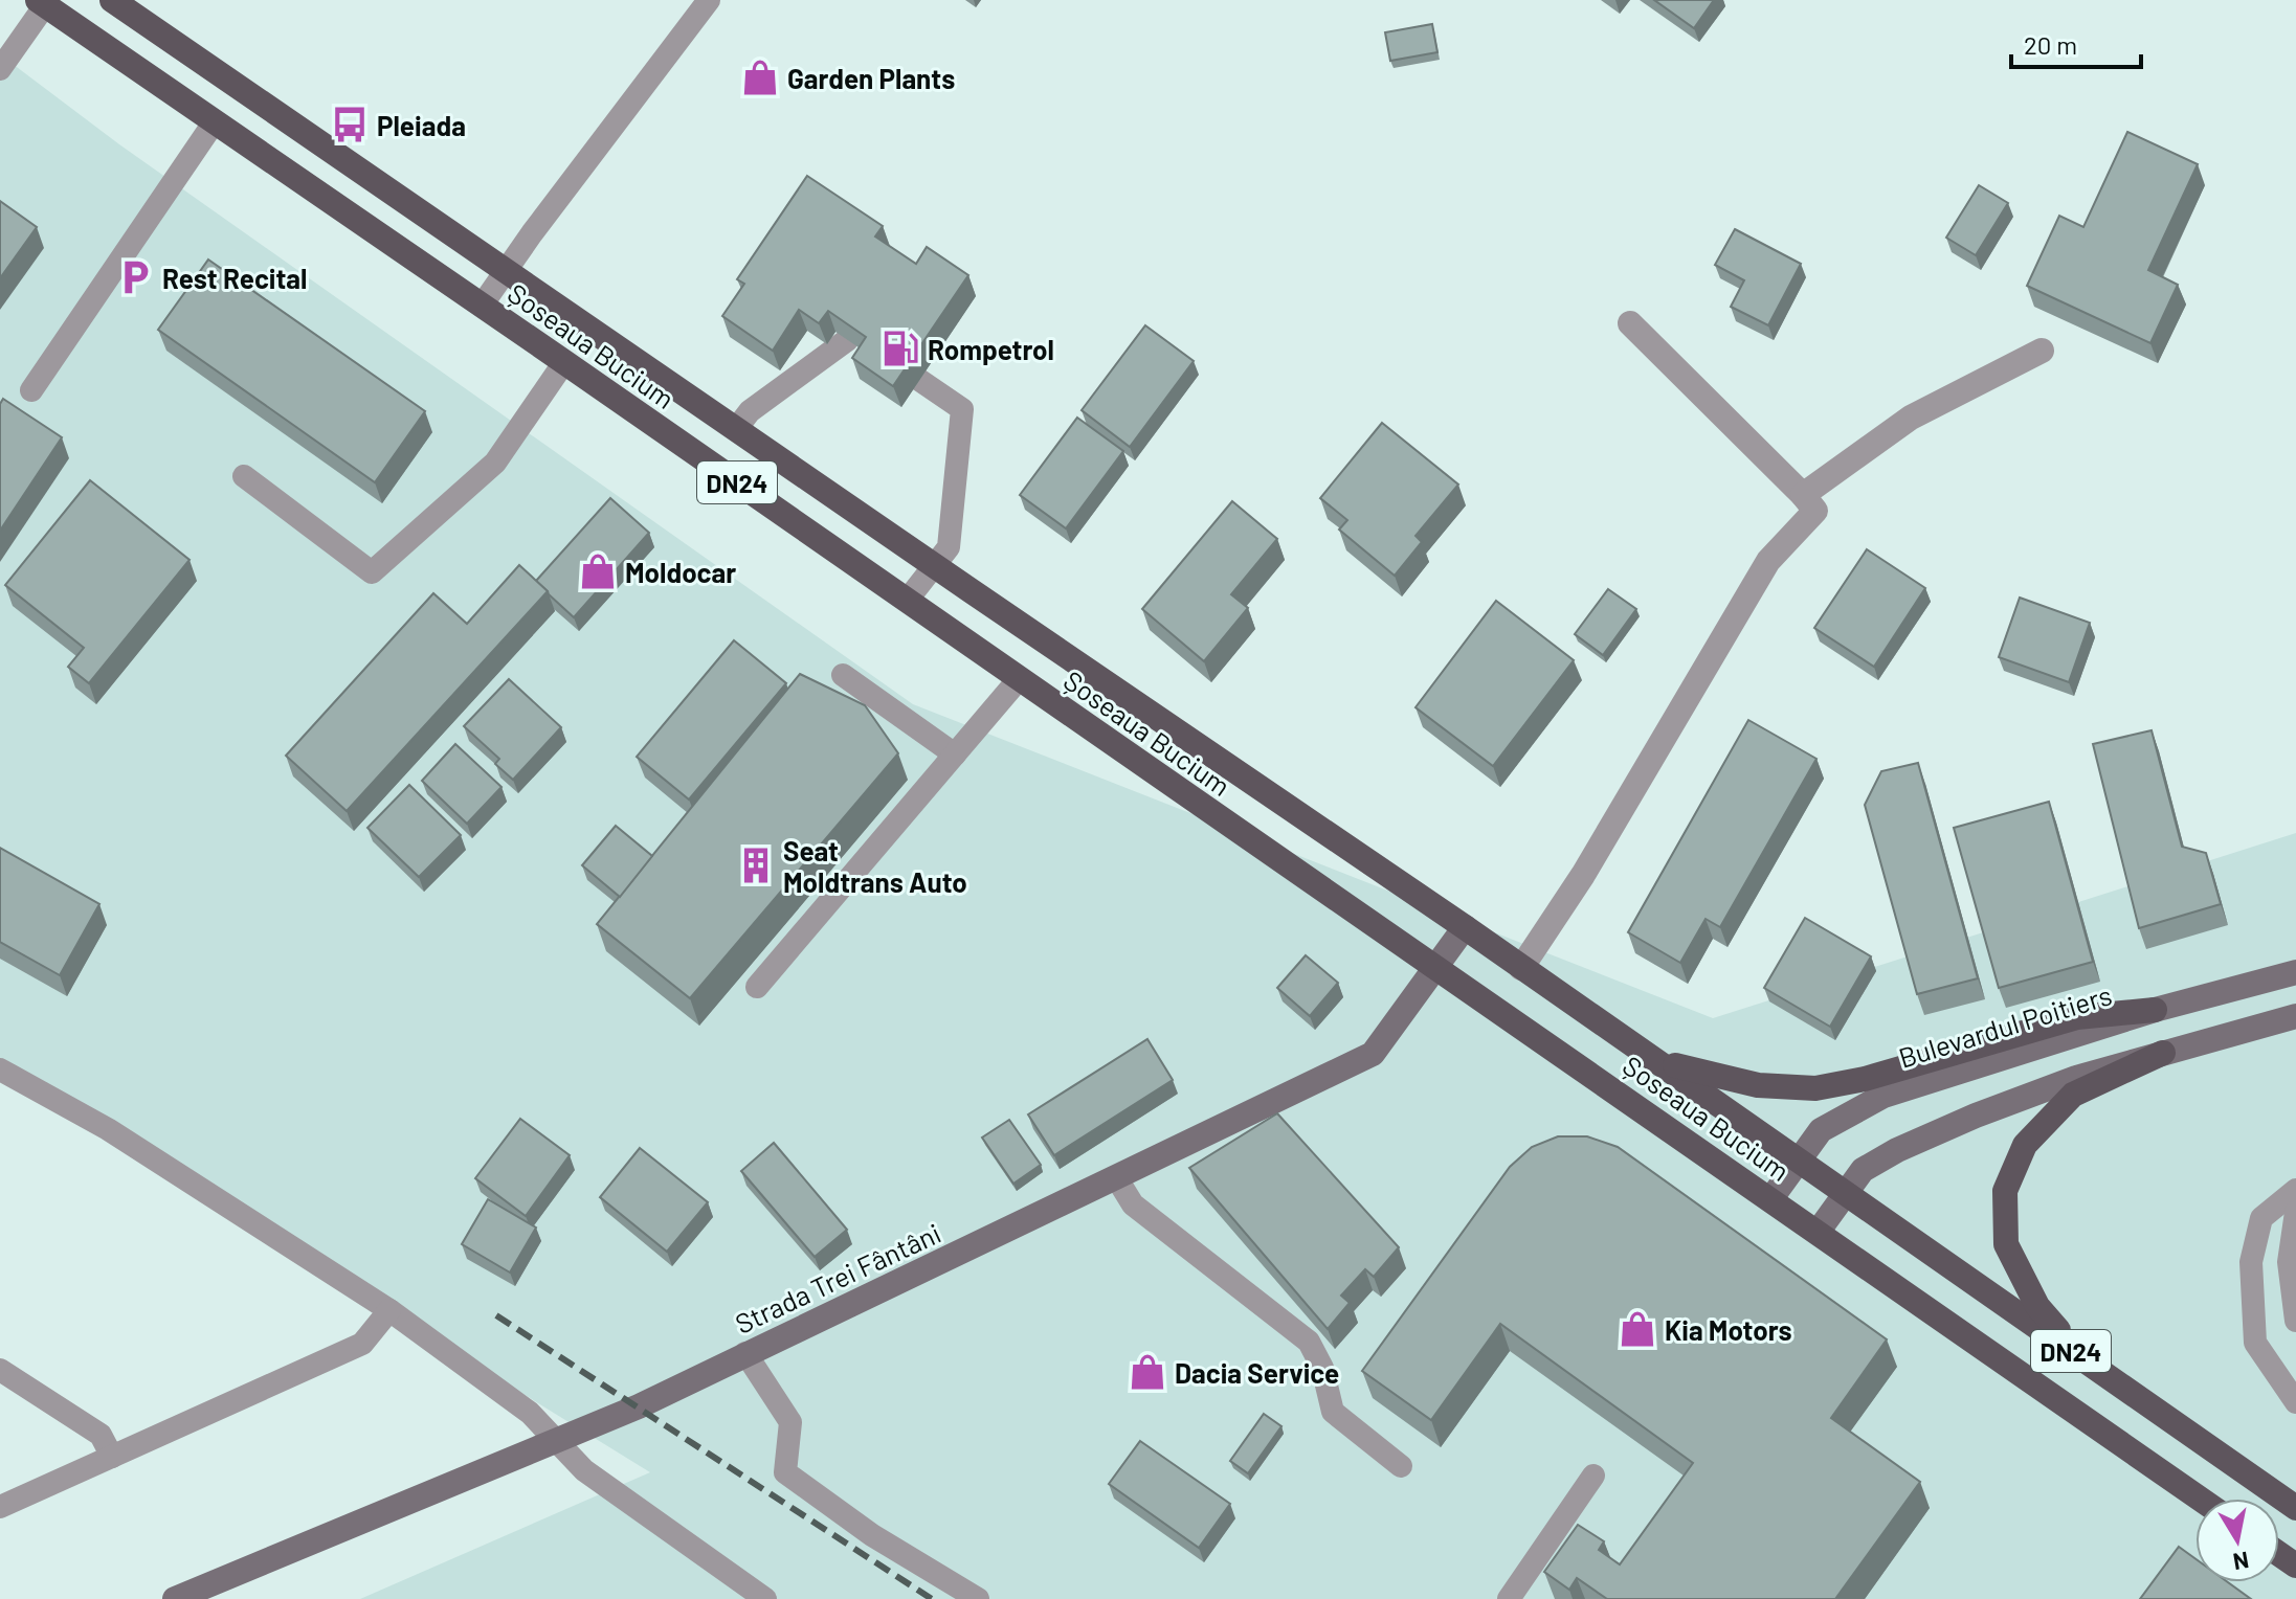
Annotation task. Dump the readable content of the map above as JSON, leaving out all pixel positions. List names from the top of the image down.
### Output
{
  "streets": {
    "main road": [
      "Șoseaua Bucium",
      "DN24",
      "Bulevardul Poitiers",
      "Strada Trei Fântâni"
    ]
  },
  "crossings": [
    ["Șoseaua Bucium", "Bulevardul Poitiers"],
    ["Șoseaua Bucium", "Strada Trei Fântâni"]
  ],
  "places": {
    "shop": [
      "Garden Plants",
      "Moldocar",
      "Kia Motors",
      "Dacia Service"
    ],
    "bus stop": ["Pleiada"],
    "parking": ["Rest Recital"],
    "fuel station": ["Rompetrol"],
    "building": ["Seat Moldtrans Auto"]
  },
  "scale_bar": "20 m",
  "north": "bottom"
}
